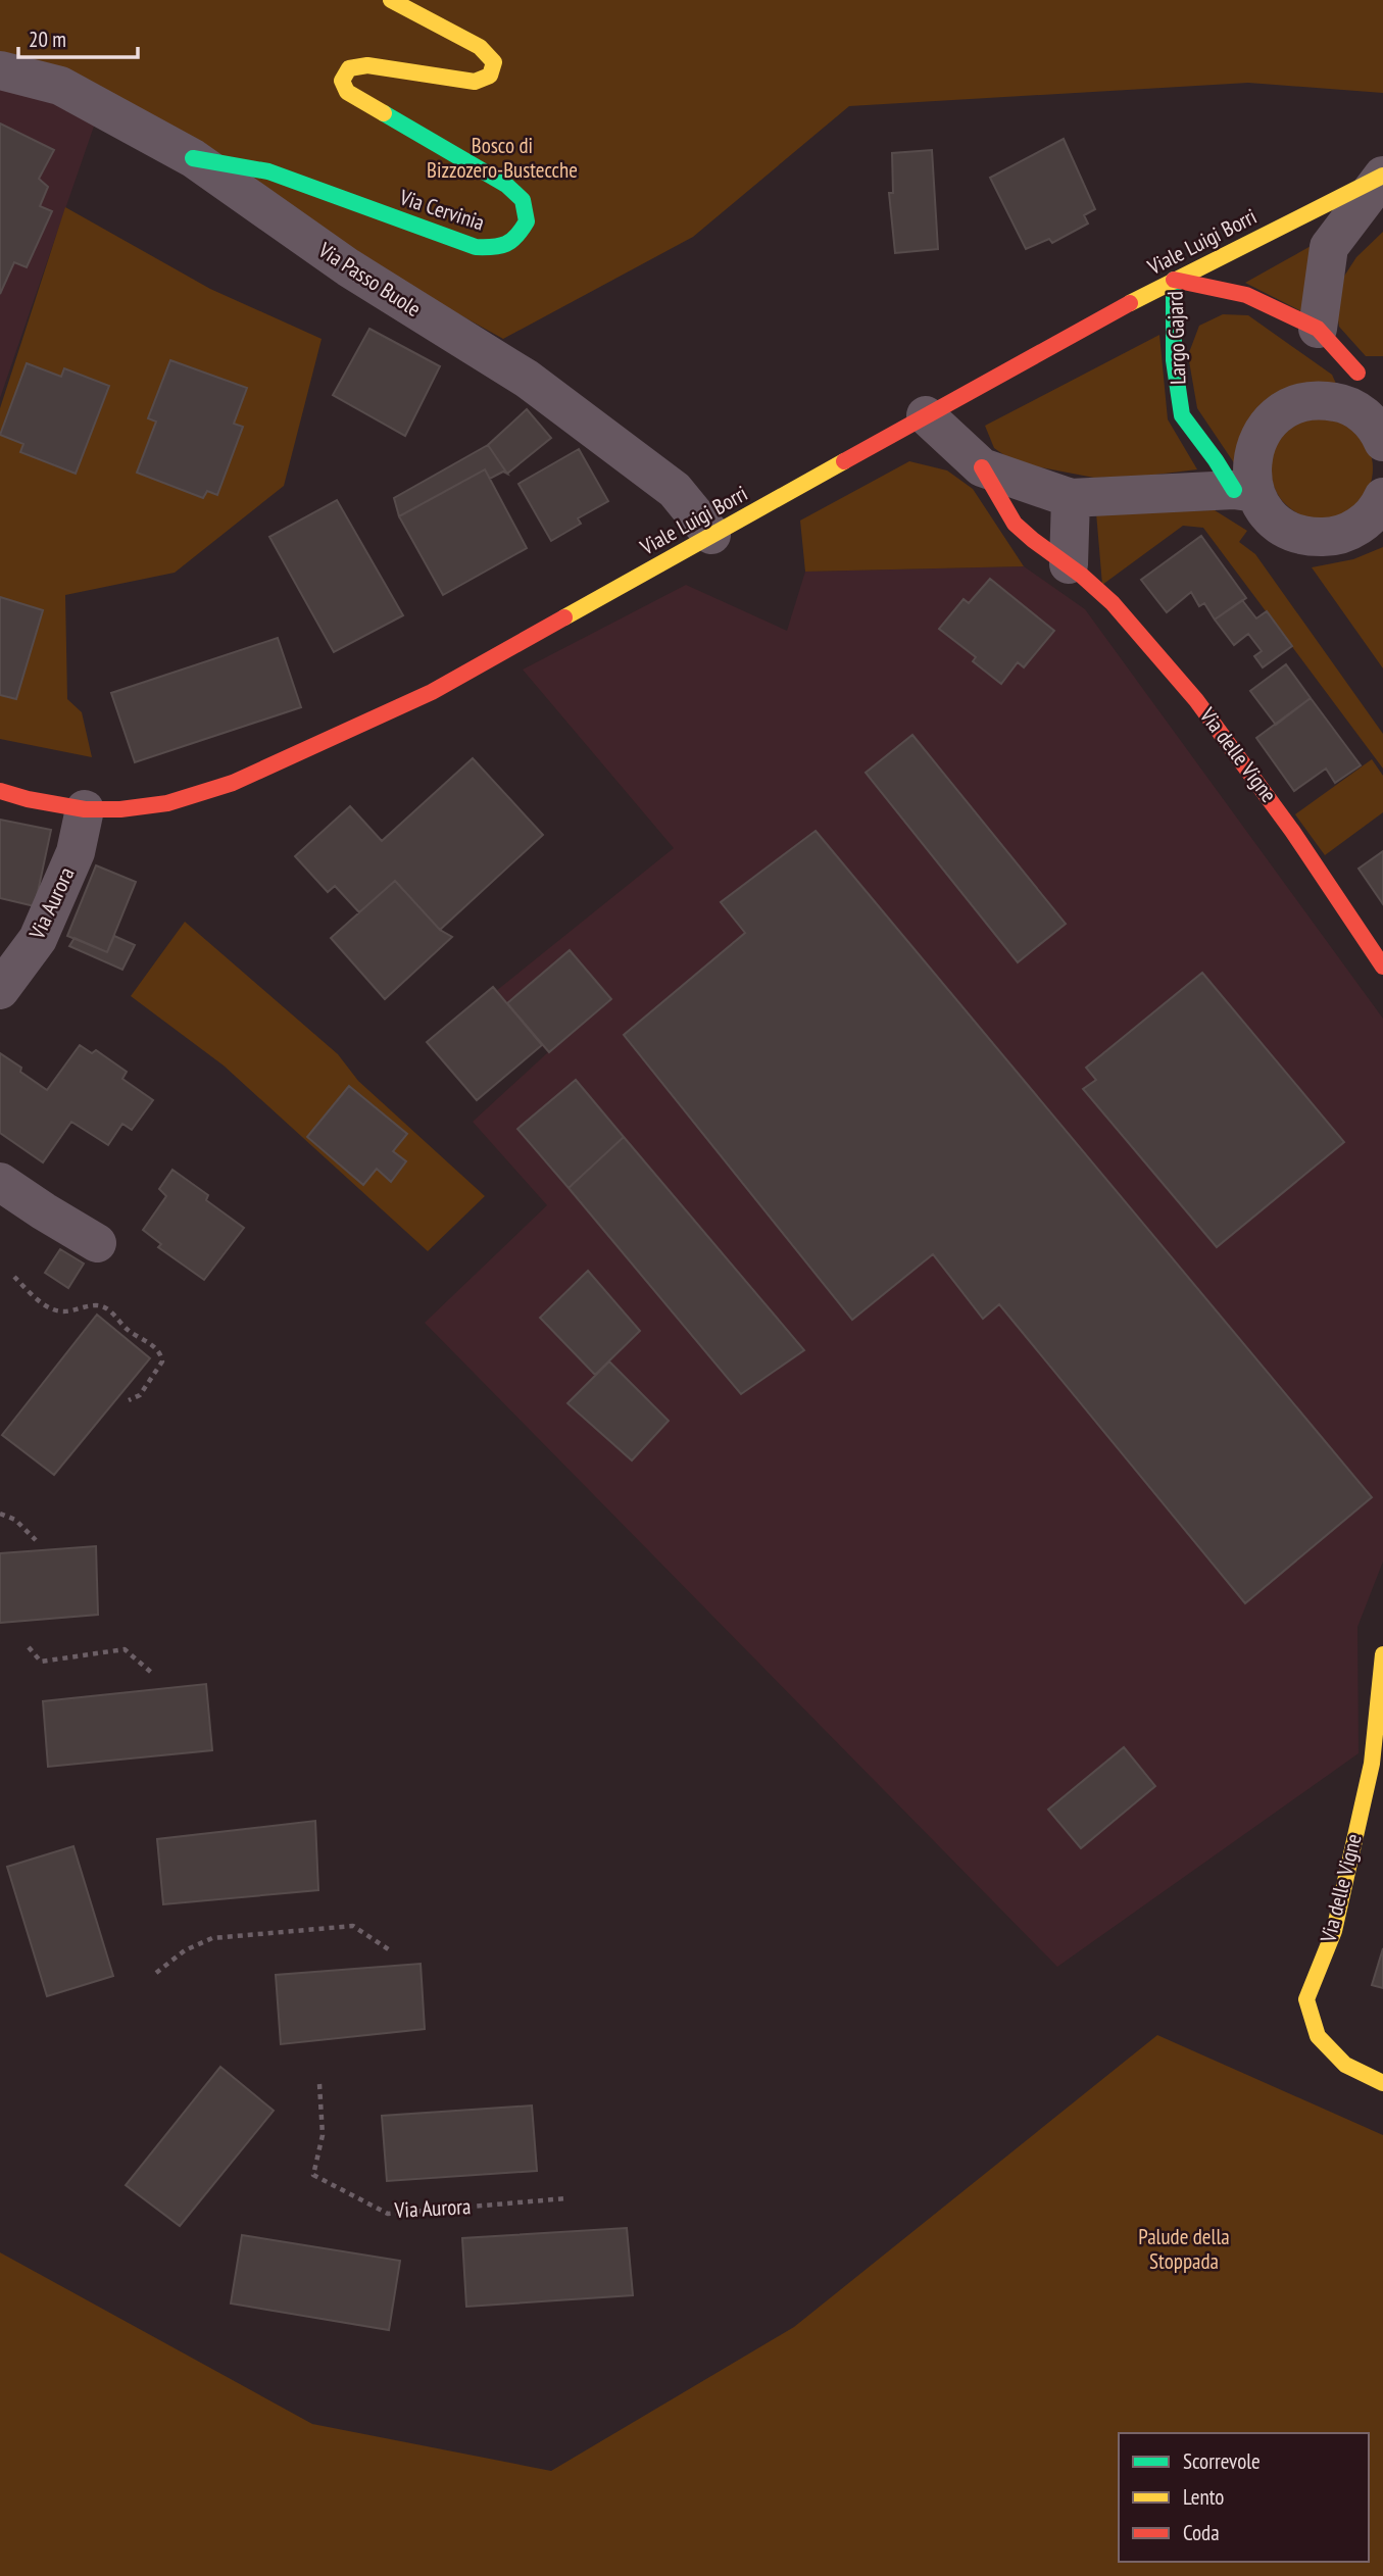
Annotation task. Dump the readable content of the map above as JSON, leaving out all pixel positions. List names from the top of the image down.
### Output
{
  "streets": {
    "street": [
      "Via Cervinia",
      "Viale Luigi Borri",
      "Via Passo Buole",
      "Largo Gajard",
      "Via delle Vigne",
      "Via Aurora"
    ]
  },
  "crossings": [
    ["Via Cervinia", "Via Passo Buole"],
    ["Viale Luigi Borri", "Via Passo Buole"],
    ["Viale Luigi Borri", "Largo Gajard"],
    ["Viale Luigi Borri", "Via Aurora"]
  ],
  "parks": ["Bosco di Bizzozero-Bustecche", "Palude della Stoppada"],
  "legend": ["Scorrevole", "Lento", "Coda"],
  "scale_bar": "20 m"
}
